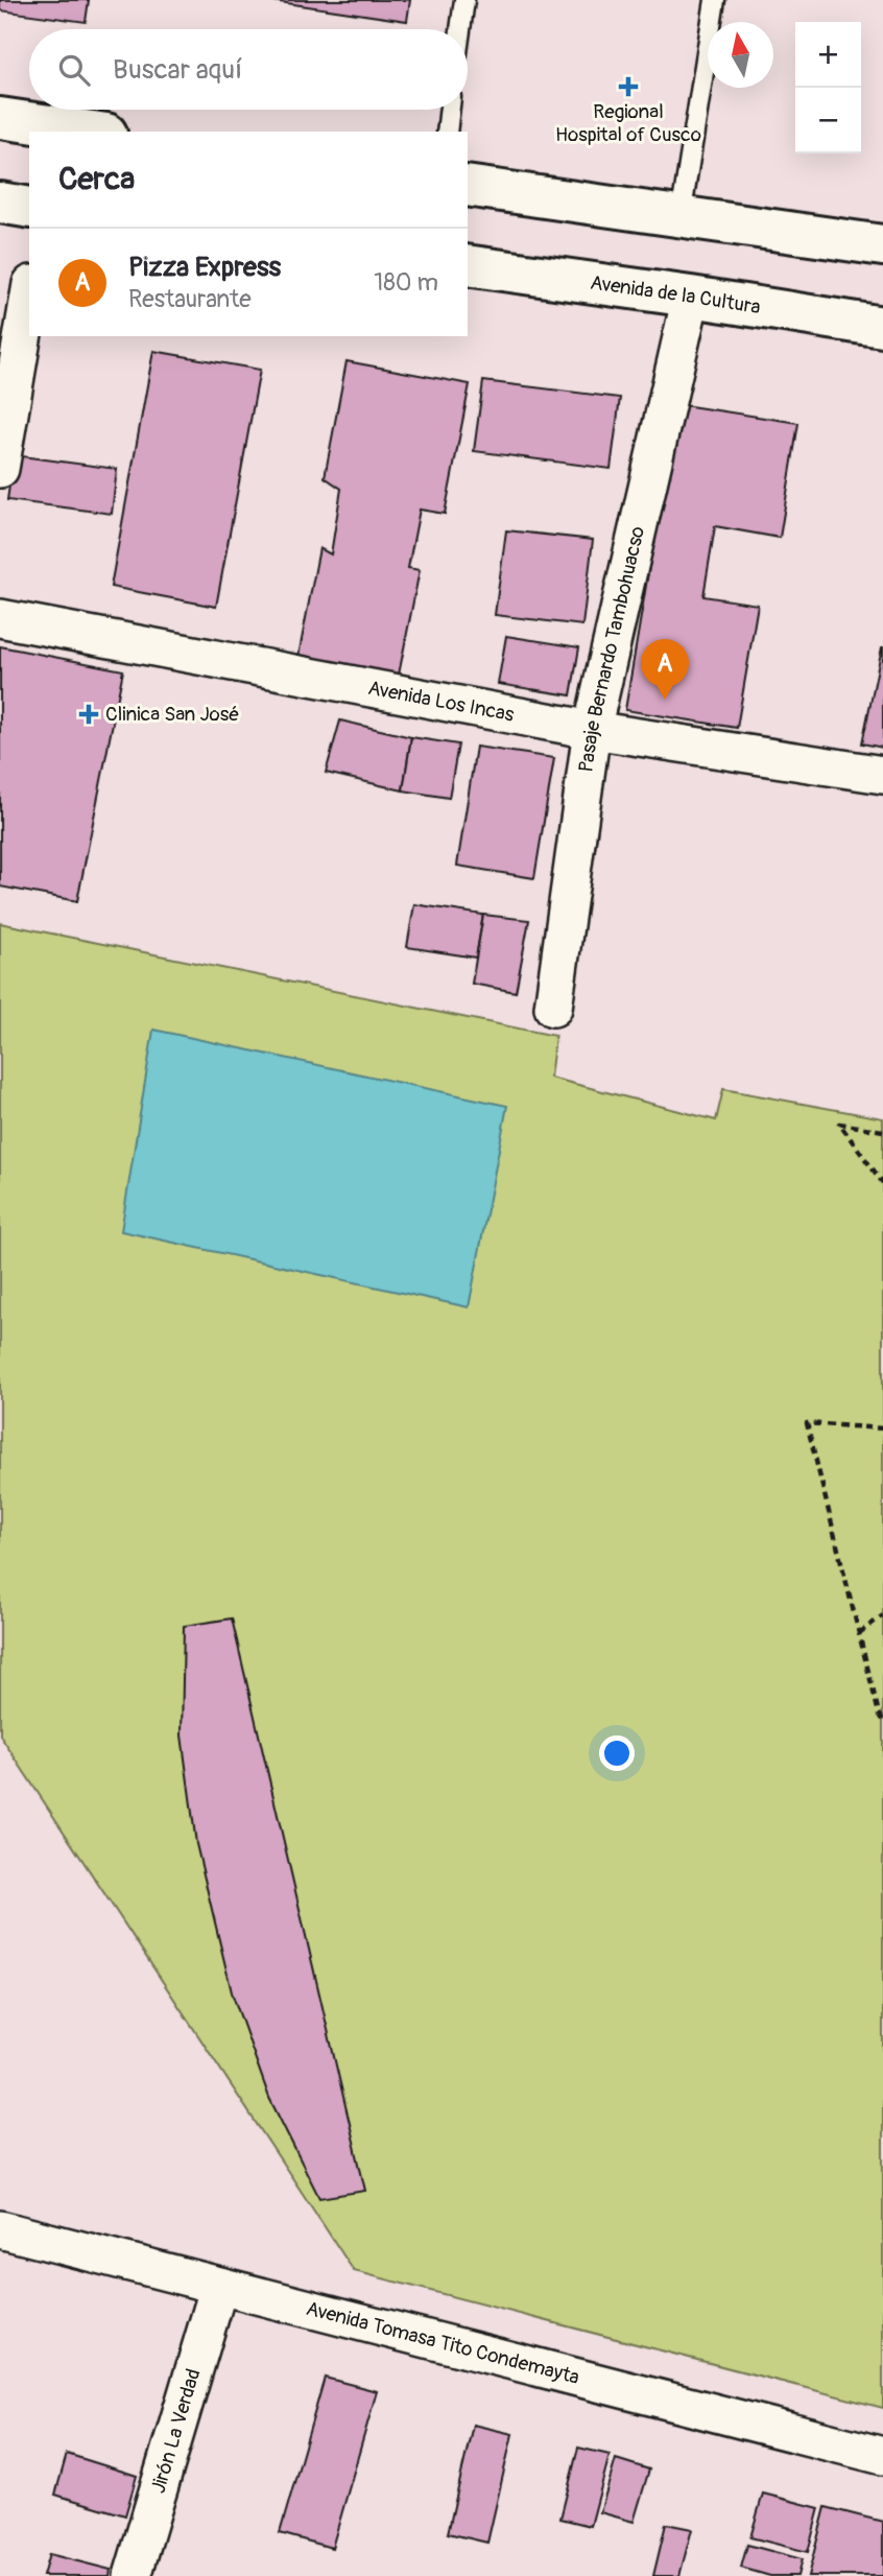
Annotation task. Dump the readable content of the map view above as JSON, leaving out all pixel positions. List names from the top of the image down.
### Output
{
  "streets": {
    "highway": ["Avenida de la Cultura"],
    "street": [
      "Pasaje Bernardo Tambohuacso",
      "Avenida Los Incas",
      "Avenida Tomasa Tito Condemayta",
      "Jirón La Verdad"
    ]
  },
  "crossings": [
    ["Avenida de la Cultura", "Pasaje Bernardo Tambohuacso"],
    ["Pasaje Bernardo Tambohuacso", "Avenida Los Incas"],
    ["Avenida Tomasa Tito Condemayta", "Jirón La Verdad"]
  ],
  "places": {
    "health": ["Regional Hospital of Cusco", "Clinica San José"]
  },
  "north": "top",
  "page": {
    "map_buttons": ["+", "−"],
    "search": "Buscar aquí",
    "heading": "Cerca",
    "list": [
      {
        "mark": "A",
        "name": "Pizza Express",
        "note": "Restaurante",
        "value": "180 m"
      }
    ],
    "pins": "A"
  }
}
